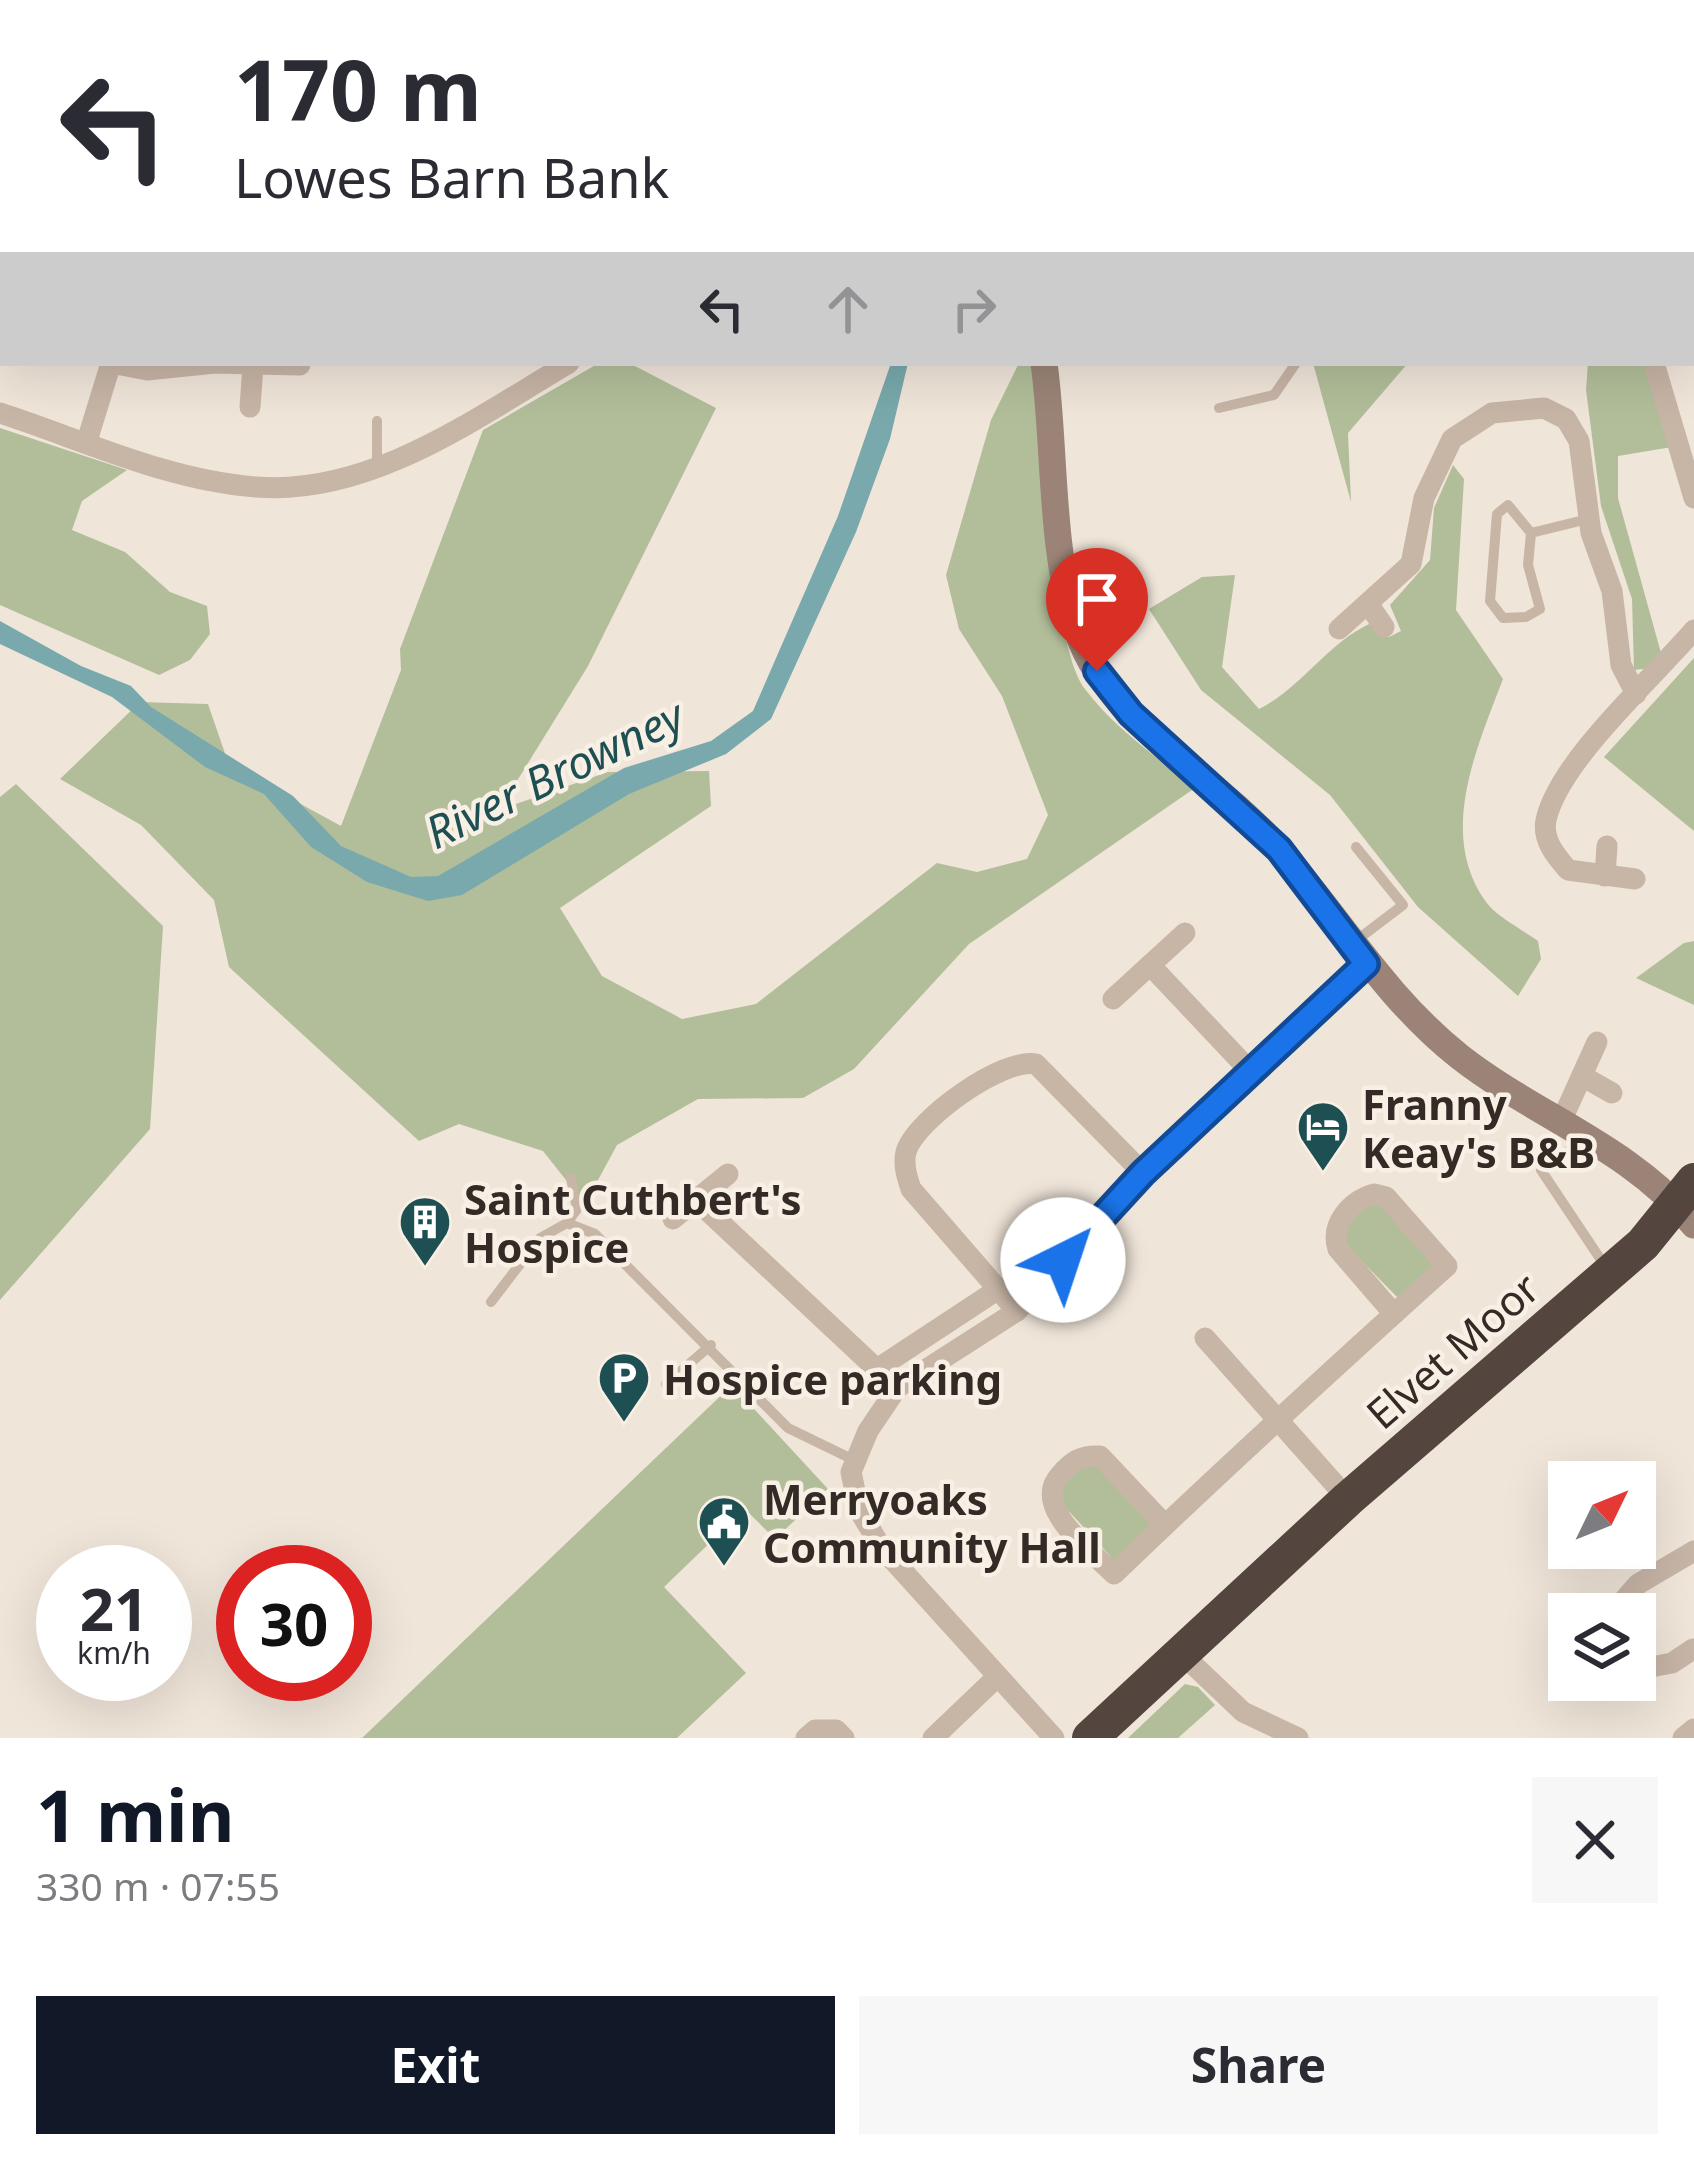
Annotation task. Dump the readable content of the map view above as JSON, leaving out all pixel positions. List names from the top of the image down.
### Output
{
  "streets": {
    "highway": ["Elvet Moor"]
  },
  "water": ["River Browney"],
  "places": {
    "hotel": ["Franny Keay's B&B"],
    "building": ["Saint Cuthbert's Hospice"],
    "parking": ["Hospice parking"],
    "public building": ["Merryoaks Community Hall"]
  },
  "north": "top right",
  "page": {
    "turn": ["170 m", "Lowes Barn Bank"],
    "speed": "21 km/h",
    "limit": "30",
    "heading": ["1 min", "330 m · 07:55"],
    "buttons": ["Exit", "Share"]
  }
}
